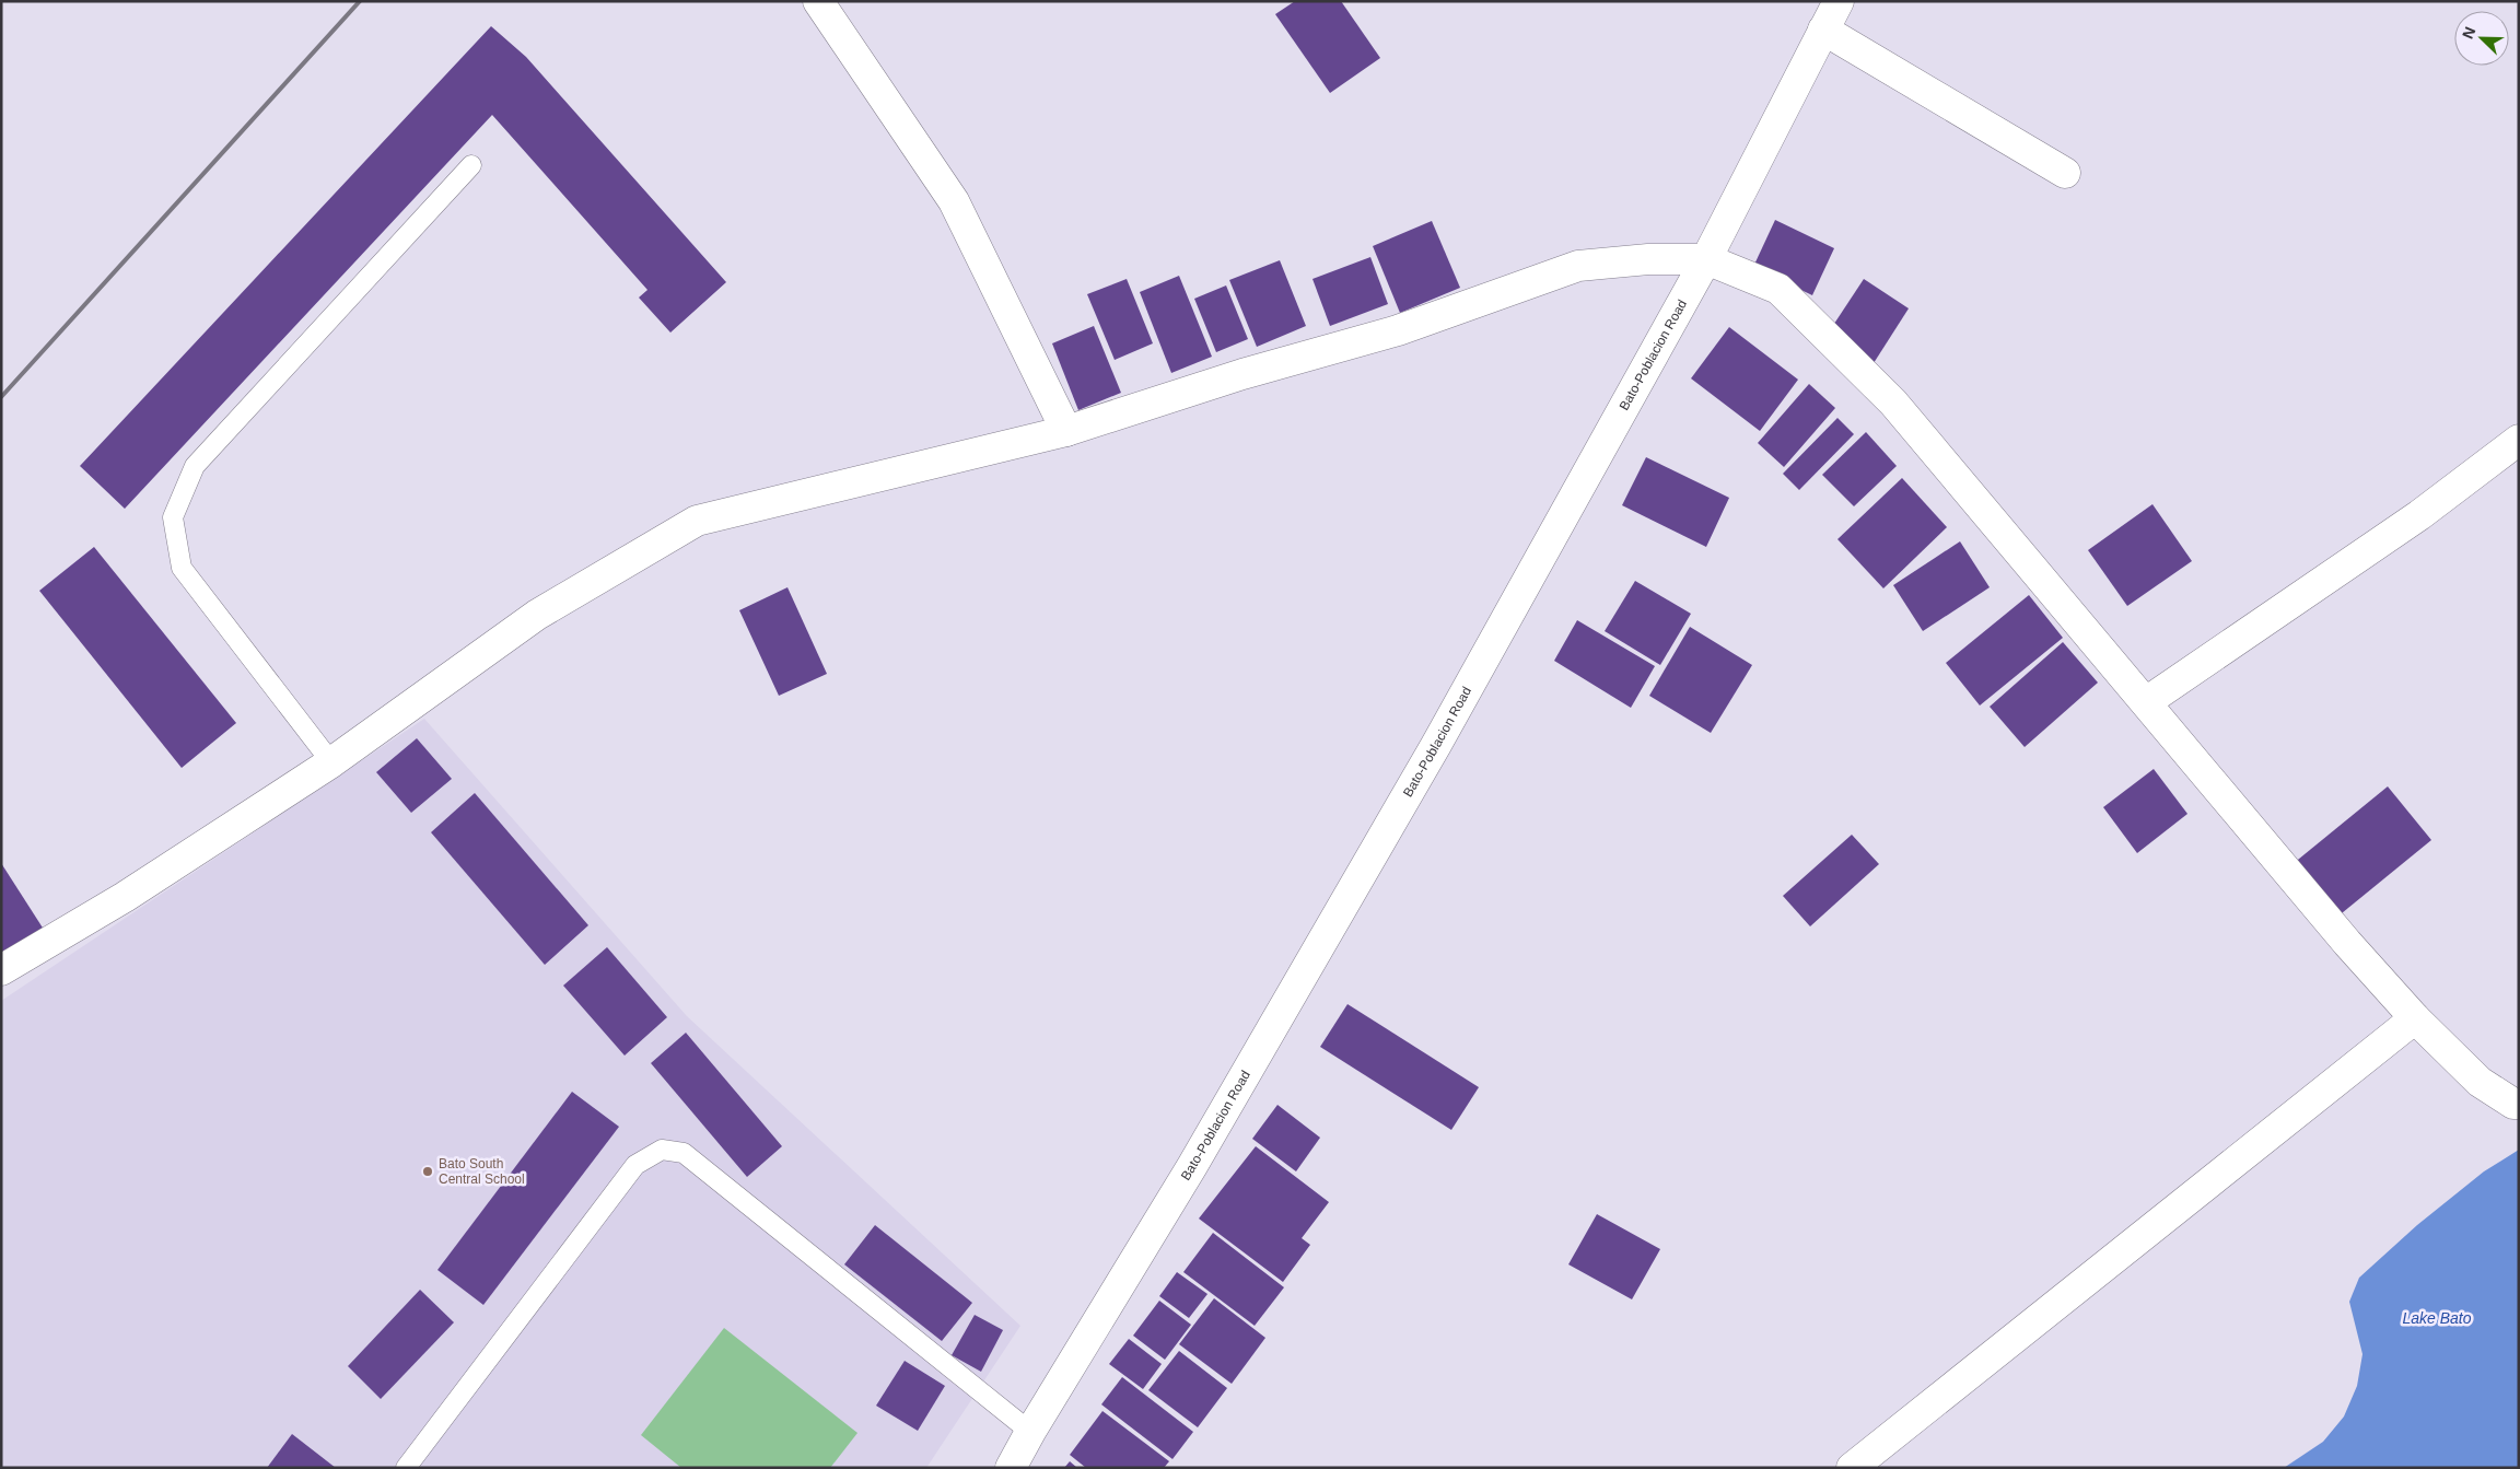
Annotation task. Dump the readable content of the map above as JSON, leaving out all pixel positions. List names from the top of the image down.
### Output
{
  "streets": {
    "street": ["Bato-Poblacion Road"]
  },
  "water": ["Lake Bato"],
  "places": ["Bato South Central School"],
  "north": "top left"
}
